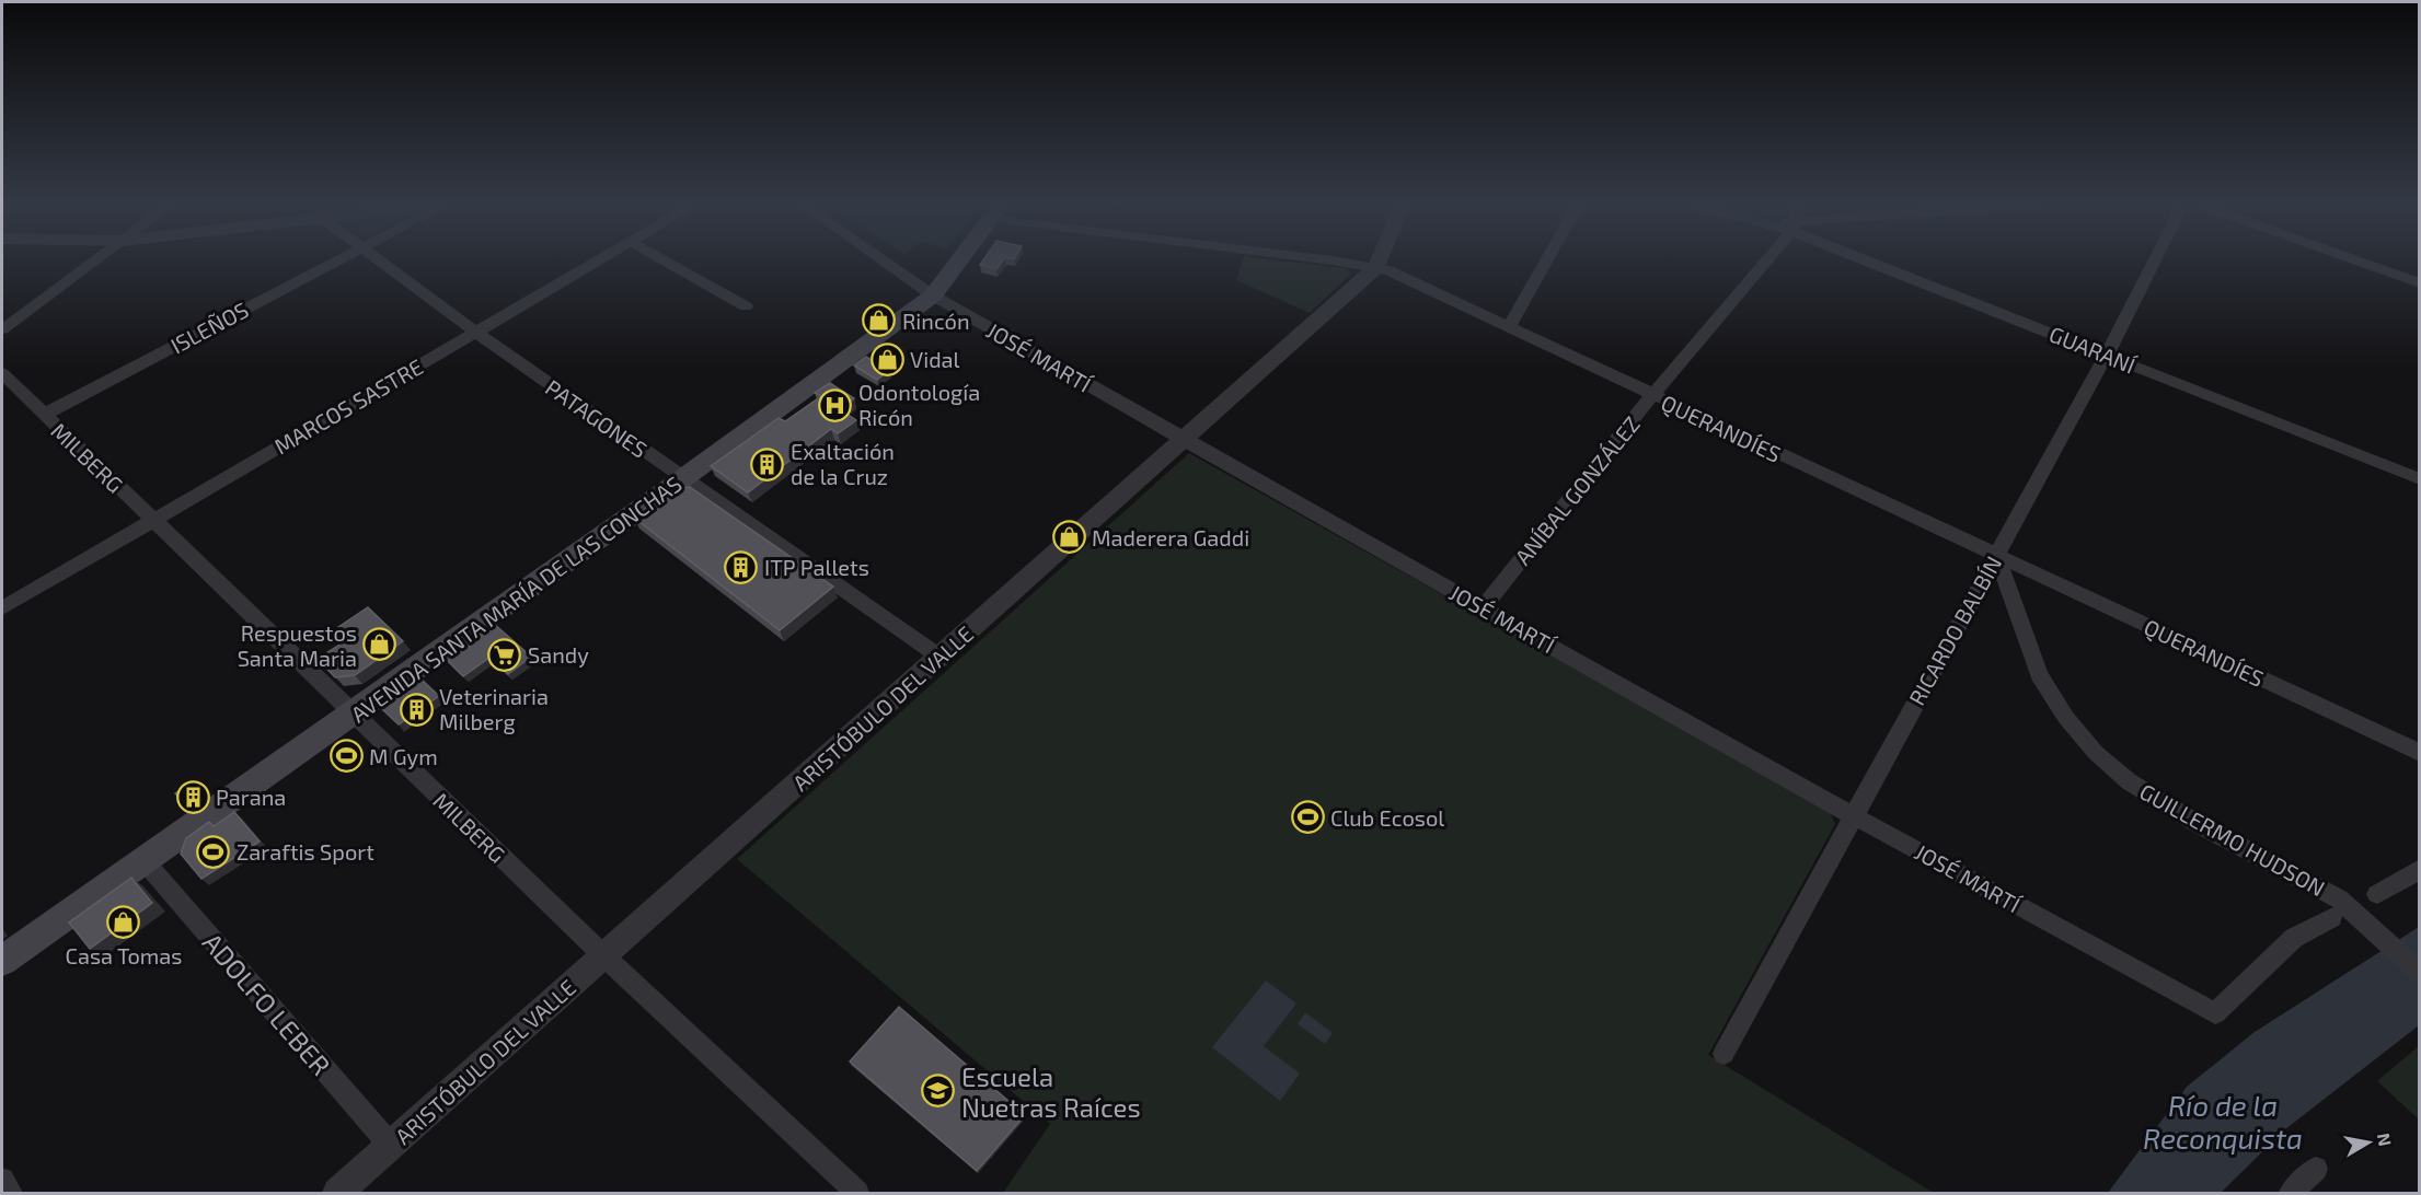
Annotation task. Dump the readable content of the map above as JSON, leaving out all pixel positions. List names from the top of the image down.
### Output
{
  "streets": {
    "main road": ["AVENIDA SANTA MARÍA DE LAS CONCHAS"],
    "street": [
      "ISLEÑOS",
      "GUARANÍ",
      "JOSÉ MARTÍ",
      "MARCOS SASTRE",
      "PATAGONES",
      "QUERANDÍES",
      "MILBERG",
      "ANÍBAL GONZÁLEZ",
      "RICARDO BALBÍN",
      "ARISTÓBULO DEL VALLE",
      "GUILLERMO HUDSON",
      "ADOLFO LEBER"
    ]
  },
  "crossings": [
    ["ISLEÑOS", "MILBERG"],
    ["GUARANÍ", "RICARDO BALBÍN"],
    ["JOSÉ MARTÍ", "ANÍBAL GONZÁLEZ"],
    ["JOSÉ MARTÍ", "AVENIDA SANTA MARÍA DE LAS CONCHAS"],
    ["JOSÉ MARTÍ", "RICARDO BALBÍN"],
    ["JOSÉ MARTÍ", "ARISTÓBULO DEL VALLE"],
    ["MARCOS SASTRE", "PATAGONES"],
    ["MARCOS SASTRE", "MILBERG"],
    ["PATAGONES", "AVENIDA SANTA MARÍA DE LAS CONCHAS"],
    ["PATAGONES", "ARISTÓBULO DEL VALLE"],
    ["QUERANDÍES", "ANÍBAL GONZÁLEZ"],
    ["QUERANDÍES", "RICARDO BALBÍN"],
    ["QUERANDÍES", "ARISTÓBULO DEL VALLE"],
    ["QUERANDÍES", "GUILLERMO HUDSON"],
    ["MILBERG", "AVENIDA SANTA MARÍA DE LAS CONCHAS"],
    ["MILBERG", "ARISTÓBULO DEL VALLE"],
    ["AVENIDA SANTA MARÍA DE LAS CONCHAS", "ADOLFO LEBER"],
    ["RICARDO BALBÍN", "GUILLERMO HUDSON"],
    ["ARISTÓBULO DEL VALLE", "ADOLFO LEBER"]
  ],
  "water": ["Río de la Reconquista"],
  "places": {
    "shop": [
      "Rincón",
      "Vidal",
      "Maderera Gaddi",
      "Respuestos Santa Maria",
      "Casa Tomas"
    ],
    "hospital": ["Odontología Ricón"],
    "building": [
      "Exaltación de la Cruz",
      "ITP Pallets",
      "Veterinaria Milberg",
      "Parana"
    ],
    "supermarket": ["Sandy"],
    "sports": ["M Gym", "Club Ecosol", "Zaraftis Sport"],
    "school or university": ["Escuela Nuetras Raíces"]
  },
  "north": "right"
}
